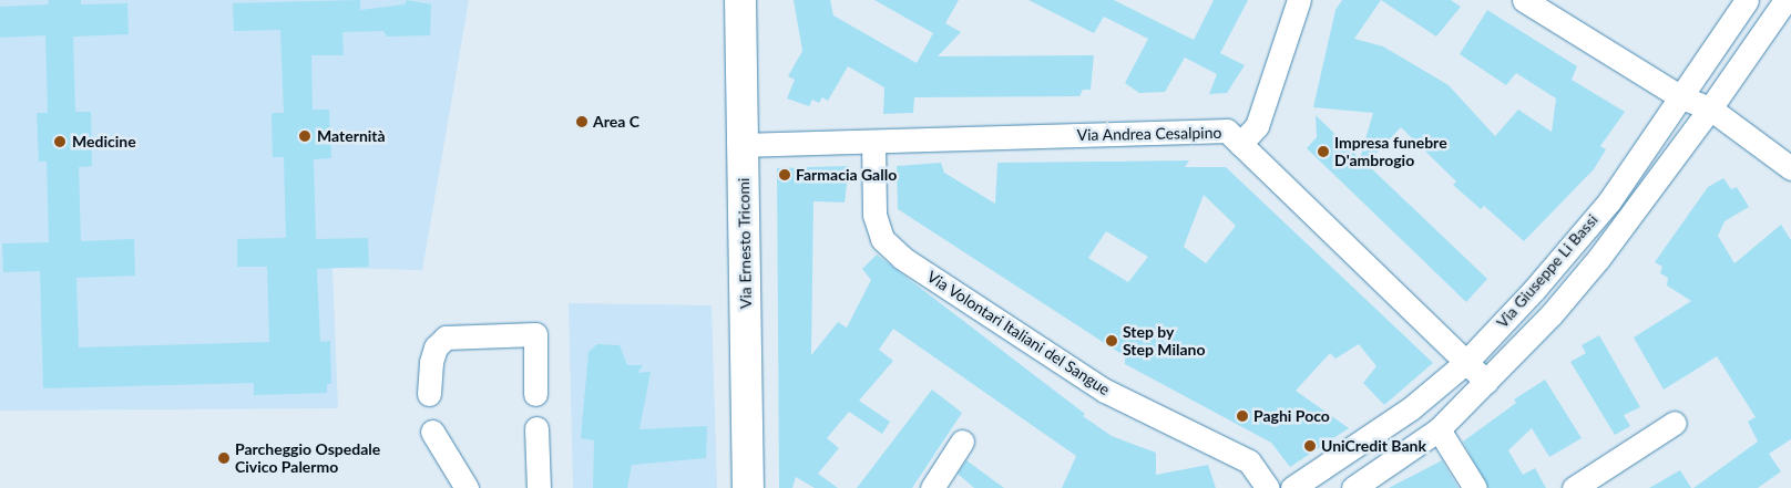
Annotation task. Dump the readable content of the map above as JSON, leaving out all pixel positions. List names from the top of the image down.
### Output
{
  "streets": {
    "street": [
      "Via Andrea Cesalpino",
      "Via Ernesto Tricomi",
      "Via Giuseppe Li Bassi",
      "Via Volontari Italiani del Sangue"
    ]
  },
  "crossings": [
    ["Via Andrea Cesalpino", "Via Ernesto Tricomi"],
    ["Via Andrea Cesalpino", "Via Giuseppe Li Bassi"],
    ["Via Andrea Cesalpino", "Via Volontari Italiani del Sangue"]
  ],
  "places": [
    "Area C",
    "Maternità",
    "Medicine",
    "Impresa funebre D'ambrogio",
    "Farmacia Gallo",
    "Step by Step Milano",
    "Paghi Poco",
    "UniCredit Bank",
    "Parcheggio Ospedale Civico Palermo"
  ]
}
